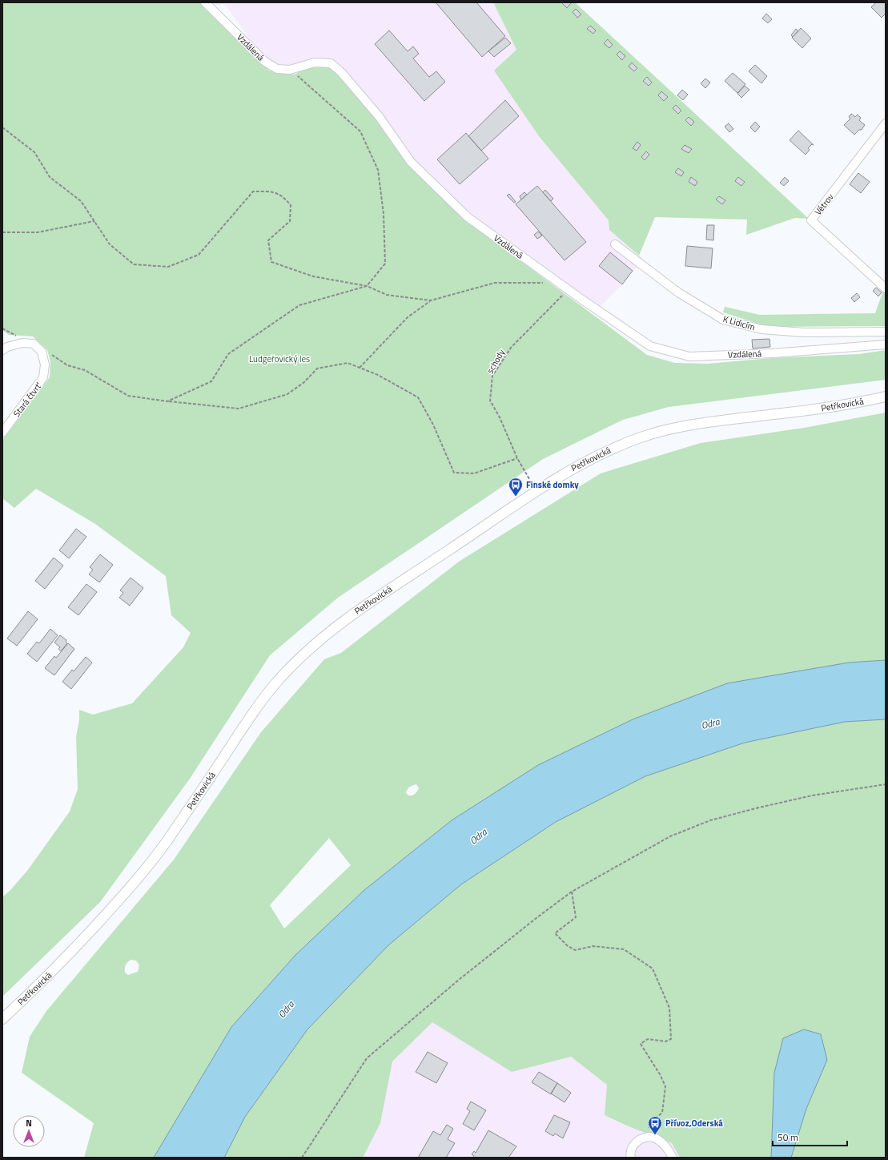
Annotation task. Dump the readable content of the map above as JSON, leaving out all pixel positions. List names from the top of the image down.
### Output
{
  "streets": {
    "street": [
      "Vzdálená",
      "Větrov",
      "K Lidicím",
      "Stará čtvrť",
      "Petřkovická"
    ],
    "path": ["schody"]
  },
  "water": ["Odra"],
  "parks": ["Ludgeřovický les"],
  "places": {
    "bus stop": ["Finské domky", "Přívoz,Oderská"]
  },
  "scale_bar": "50 m",
  "north": "top"
}
